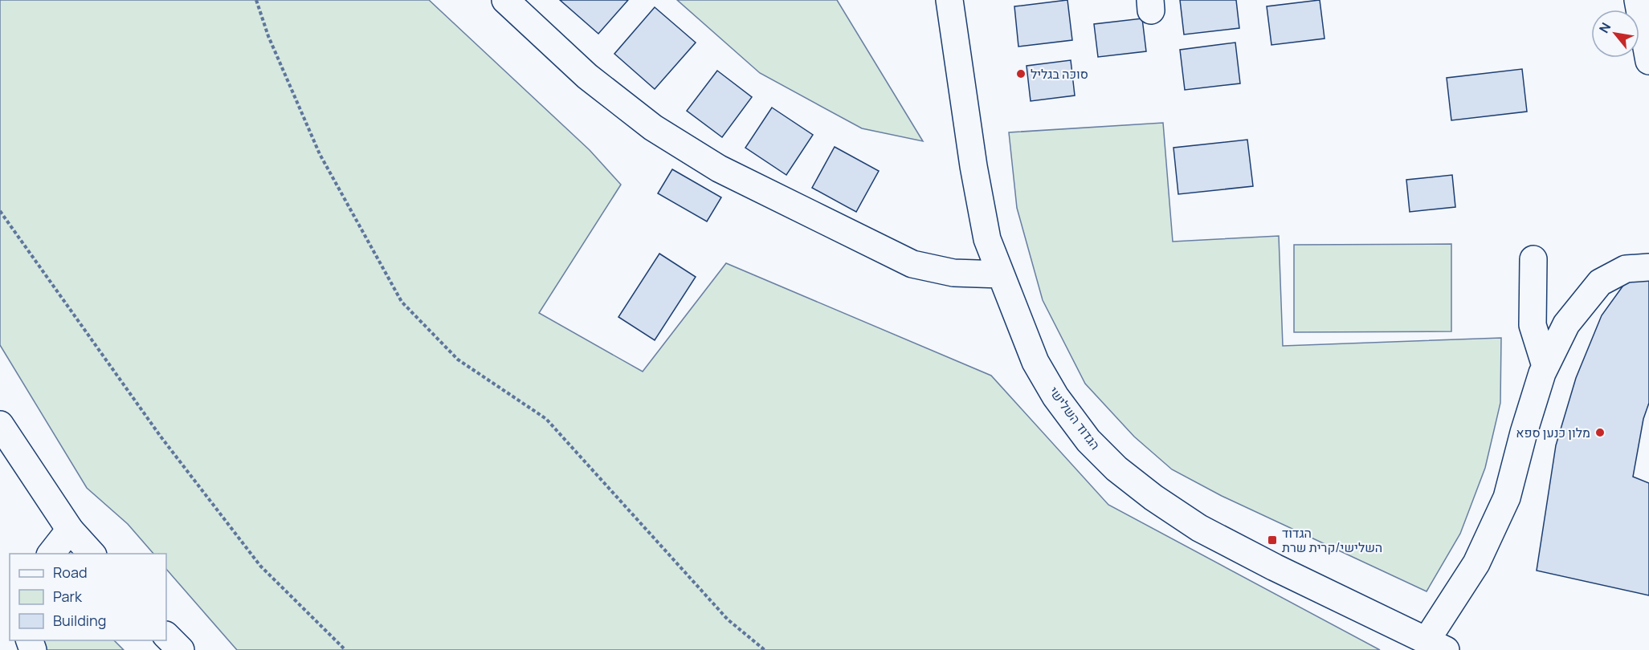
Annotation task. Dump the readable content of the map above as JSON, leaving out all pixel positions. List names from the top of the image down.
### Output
{
  "streets": {
    "street": ["הגדוד השלישי"]
  },
  "places": {
    "other": ["סוכה בגליל", "מלון כנען ספא"],
    "transit": ["הגדוד השלישי/קרית שרת"]
  },
  "legend": ["Road", "Park", "Building"],
  "north": "top left"
}
